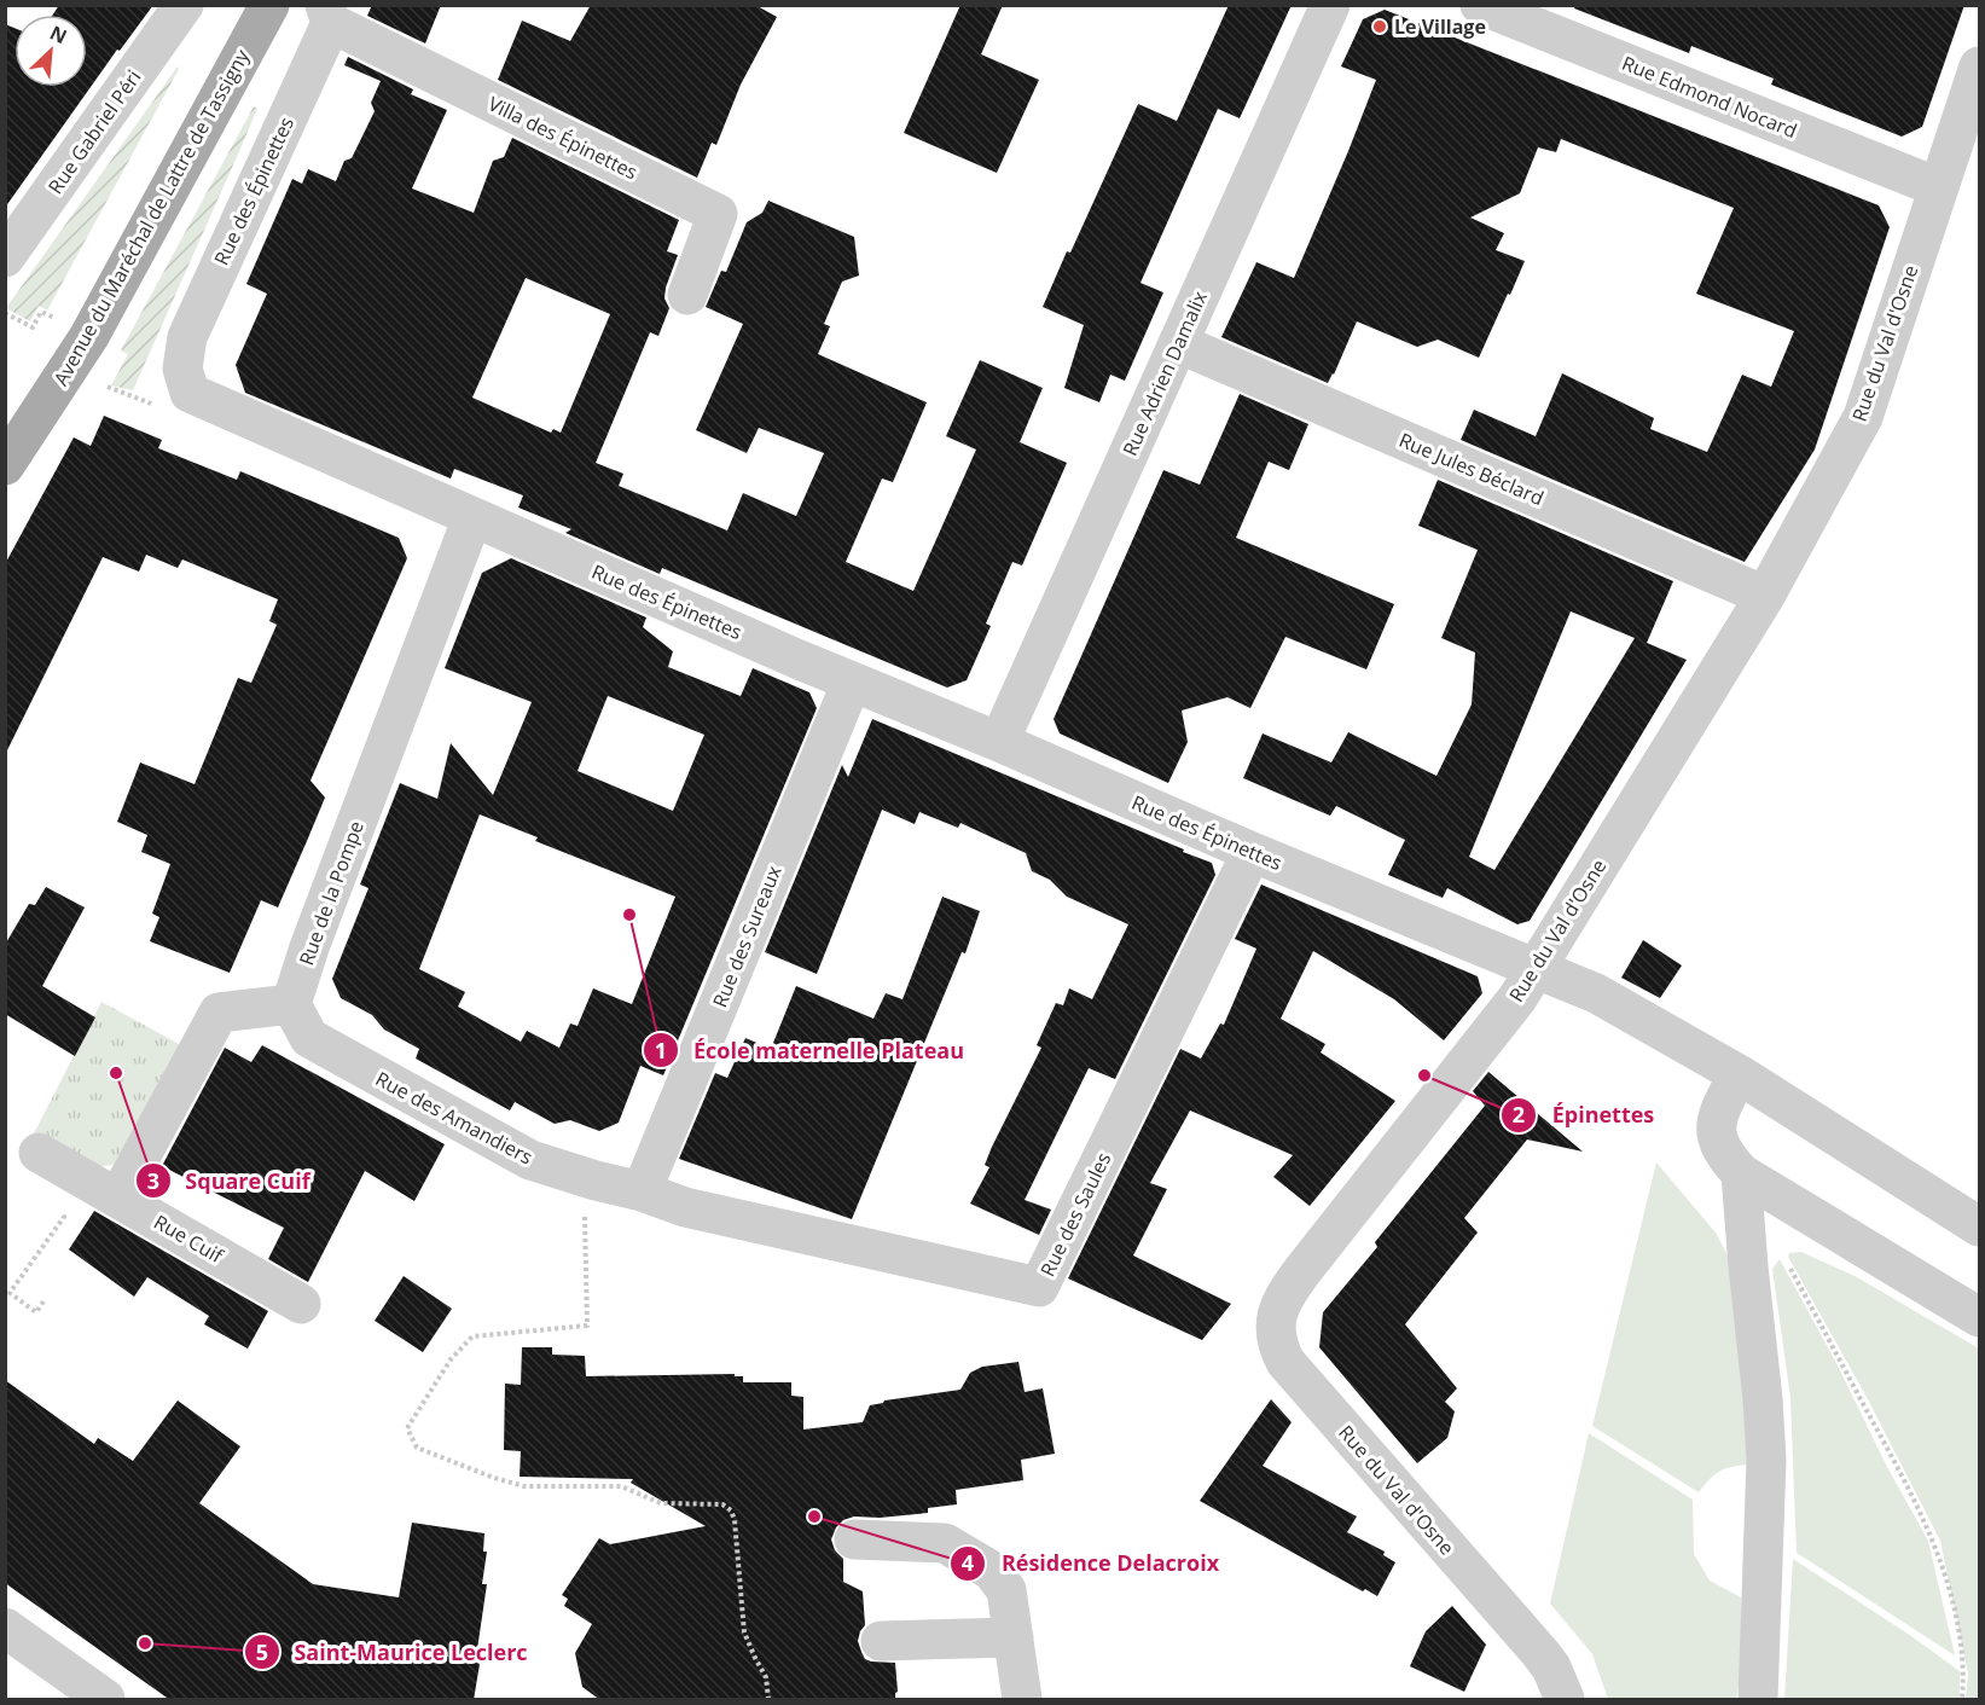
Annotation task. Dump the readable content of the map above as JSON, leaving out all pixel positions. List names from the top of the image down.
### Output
{
  "streets": {
    "main road": ["Avenue du Maréchal de Lattre de Tassigny"],
    "street": [
      "Rue Edmond Nocard",
      "Rue Gabriel Péri",
      "Villa des Épinettes",
      "Rue des Épinettes",
      "Rue du Val d'Osne",
      "Rue Adrien Damalix",
      "Rue Jules Béclard",
      "Rue de la Pompe",
      "Rue des Sureaux",
      "Rue des Amandiers",
      "Rue des Saules",
      "Rue Cuif"
    ]
  },
  "crossings": [
    ["Rue Edmond Nocard", "Rue du Val d'Osne"],
    ["Villa des Épinettes", "Rue des Épinettes"],
    ["Rue des Épinettes", "Rue du Val d'Osne"],
    ["Rue des Épinettes", "Rue Adrien Damalix"],
    ["Rue des Épinettes", "Rue de la Pompe"],
    ["Rue des Épinettes", "Rue des Sureaux"],
    ["Rue des Épinettes", "Rue des Saules"],
    ["Rue du Val d'Osne", "Rue Jules Béclard"],
    ["Rue Adrien Damalix", "Rue Jules Béclard"],
    ["Rue de la Pompe", "Rue des Amandiers"],
    ["Rue des Sureaux", "Rue des Amandiers"],
    ["Rue des Sureaux", "Rue des Saules"],
    ["Rue des Amandiers", "Rue des Saules"]
  ],
  "places": [
    "Le Village",
    "École maternelle Plateau",
    "Square Cuif",
    "Épinettes",
    "Résidence Delacroix",
    "Saint-Maurice Leclerc"
  ],
  "north": "top right"
}
